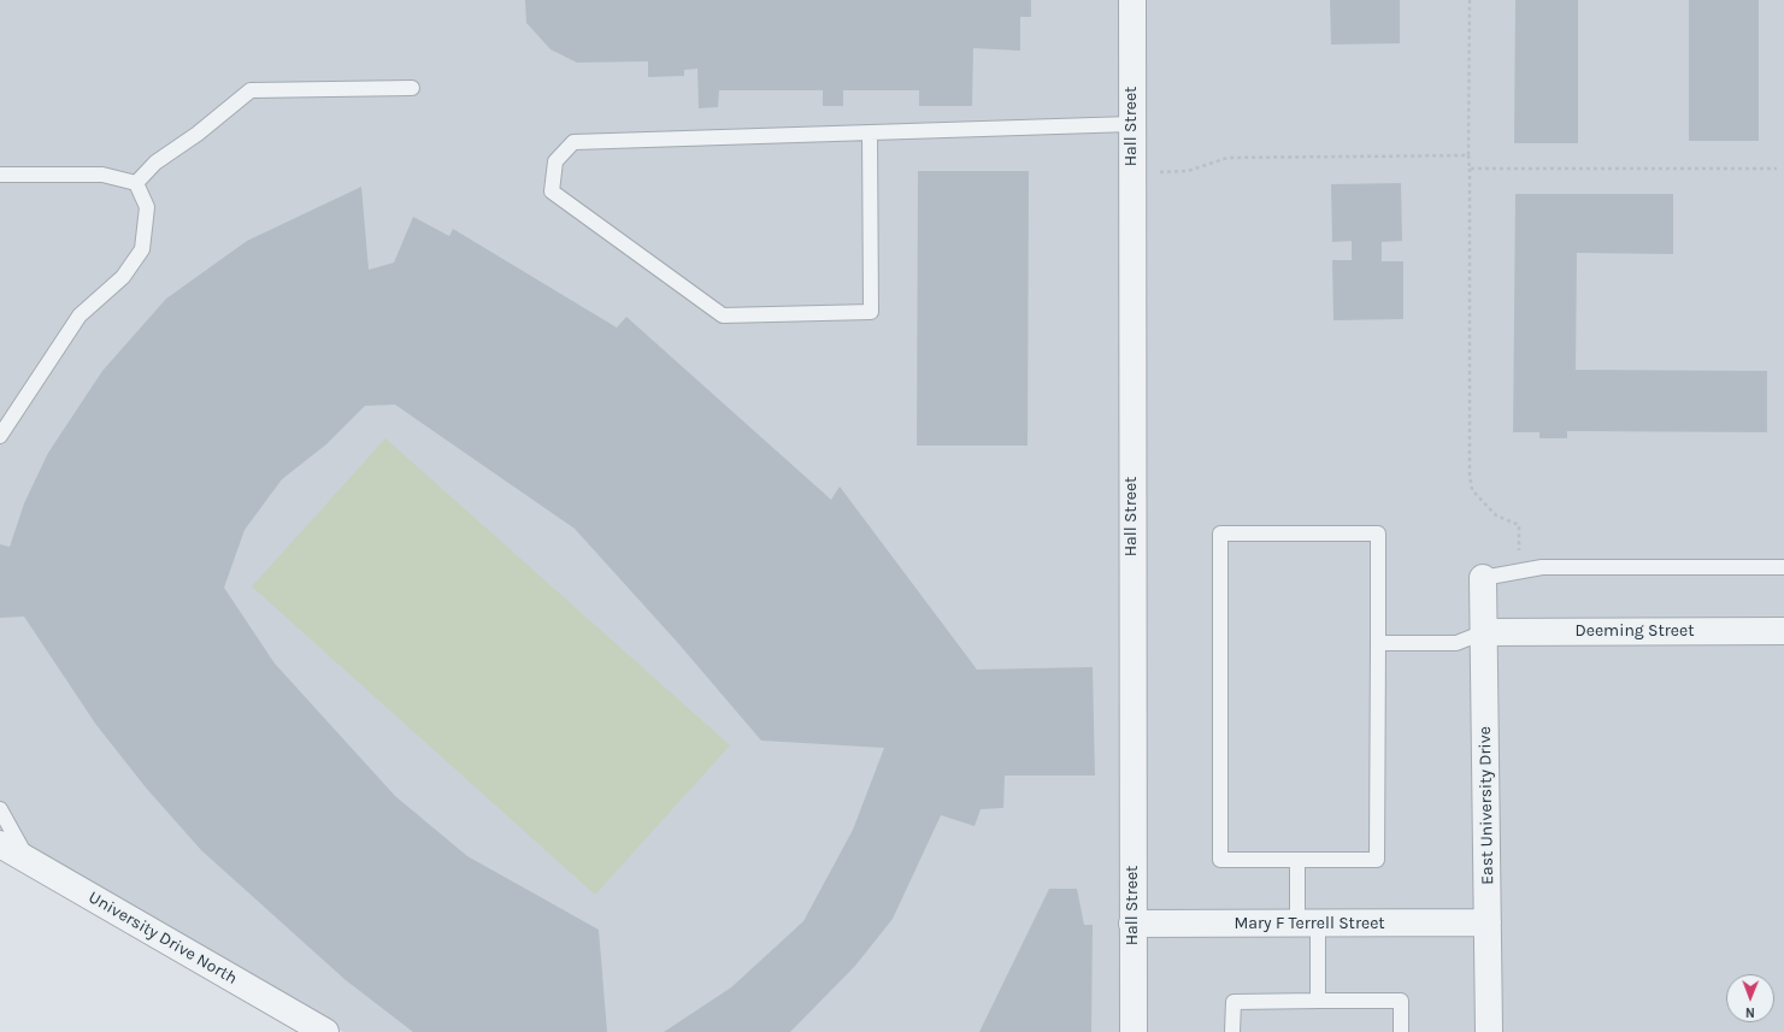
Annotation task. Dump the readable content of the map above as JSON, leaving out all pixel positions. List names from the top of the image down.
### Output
{
  "streets": {
    "street": [
      "Hall Street",
      "Deeming Street",
      "East University Drive",
      "Mary F Terrell Street",
      "University Drive North"
    ]
  },
  "crossings": [
    ["Hall Street", "Mary F Terrell Street"],
    ["Deeming Street", "East University Drive"],
    ["East University Drive", "Mary F Terrell Street"]
  ],
  "north": "bottom"
}
